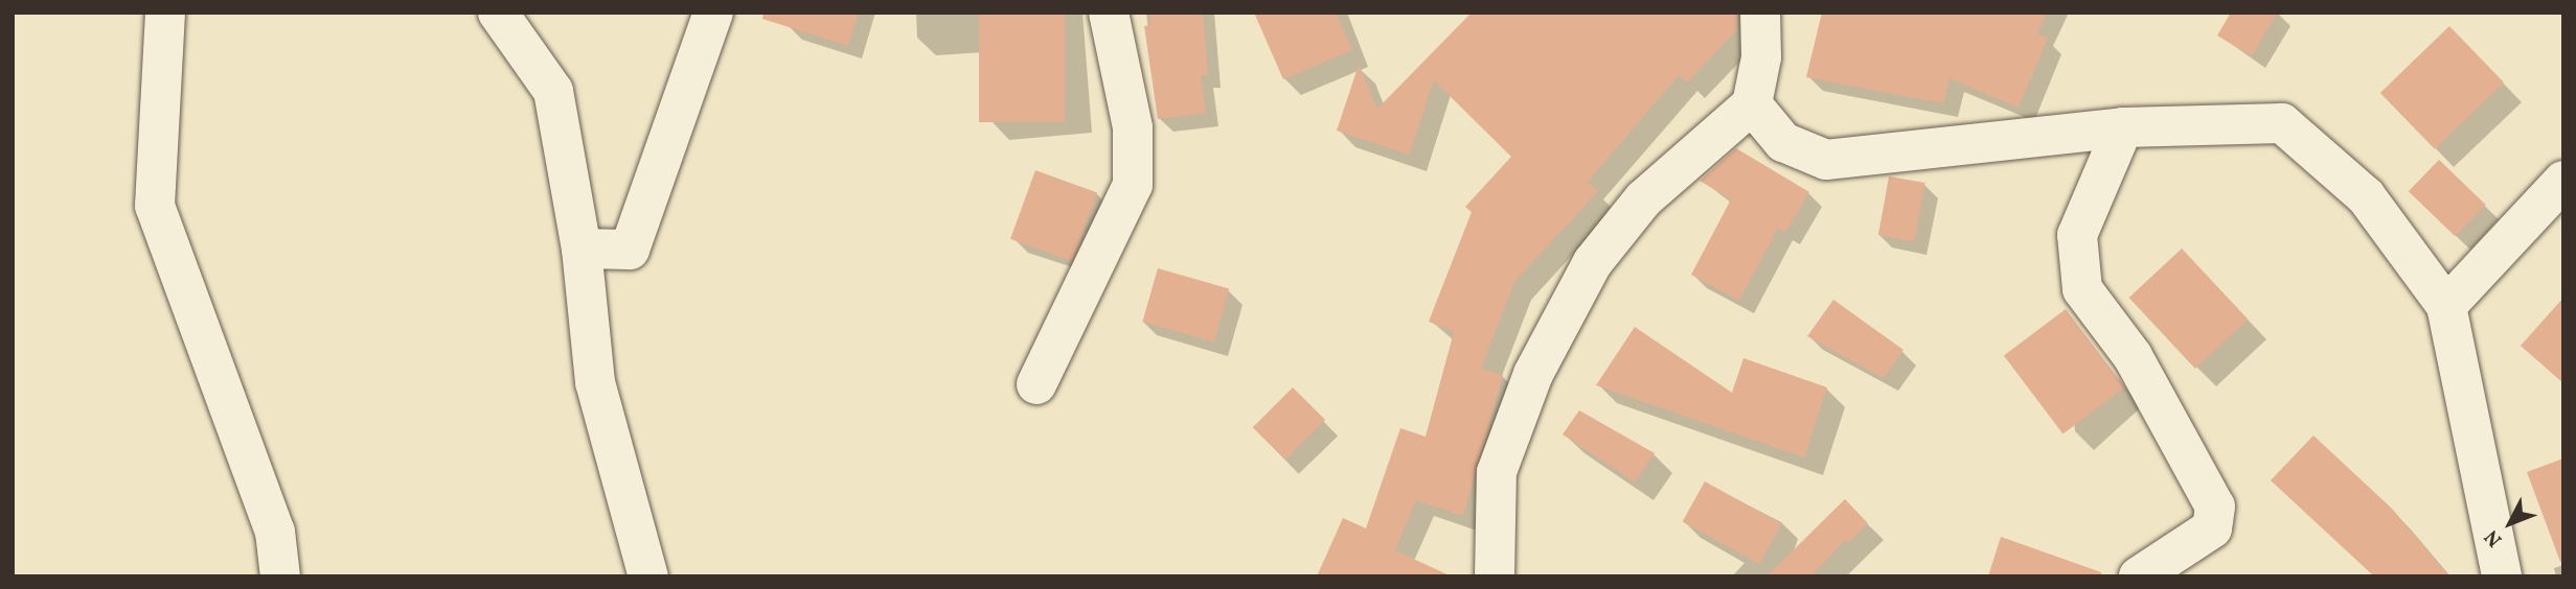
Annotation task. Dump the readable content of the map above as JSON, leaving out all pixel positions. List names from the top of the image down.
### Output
{
  "north": "bottom left"
}
